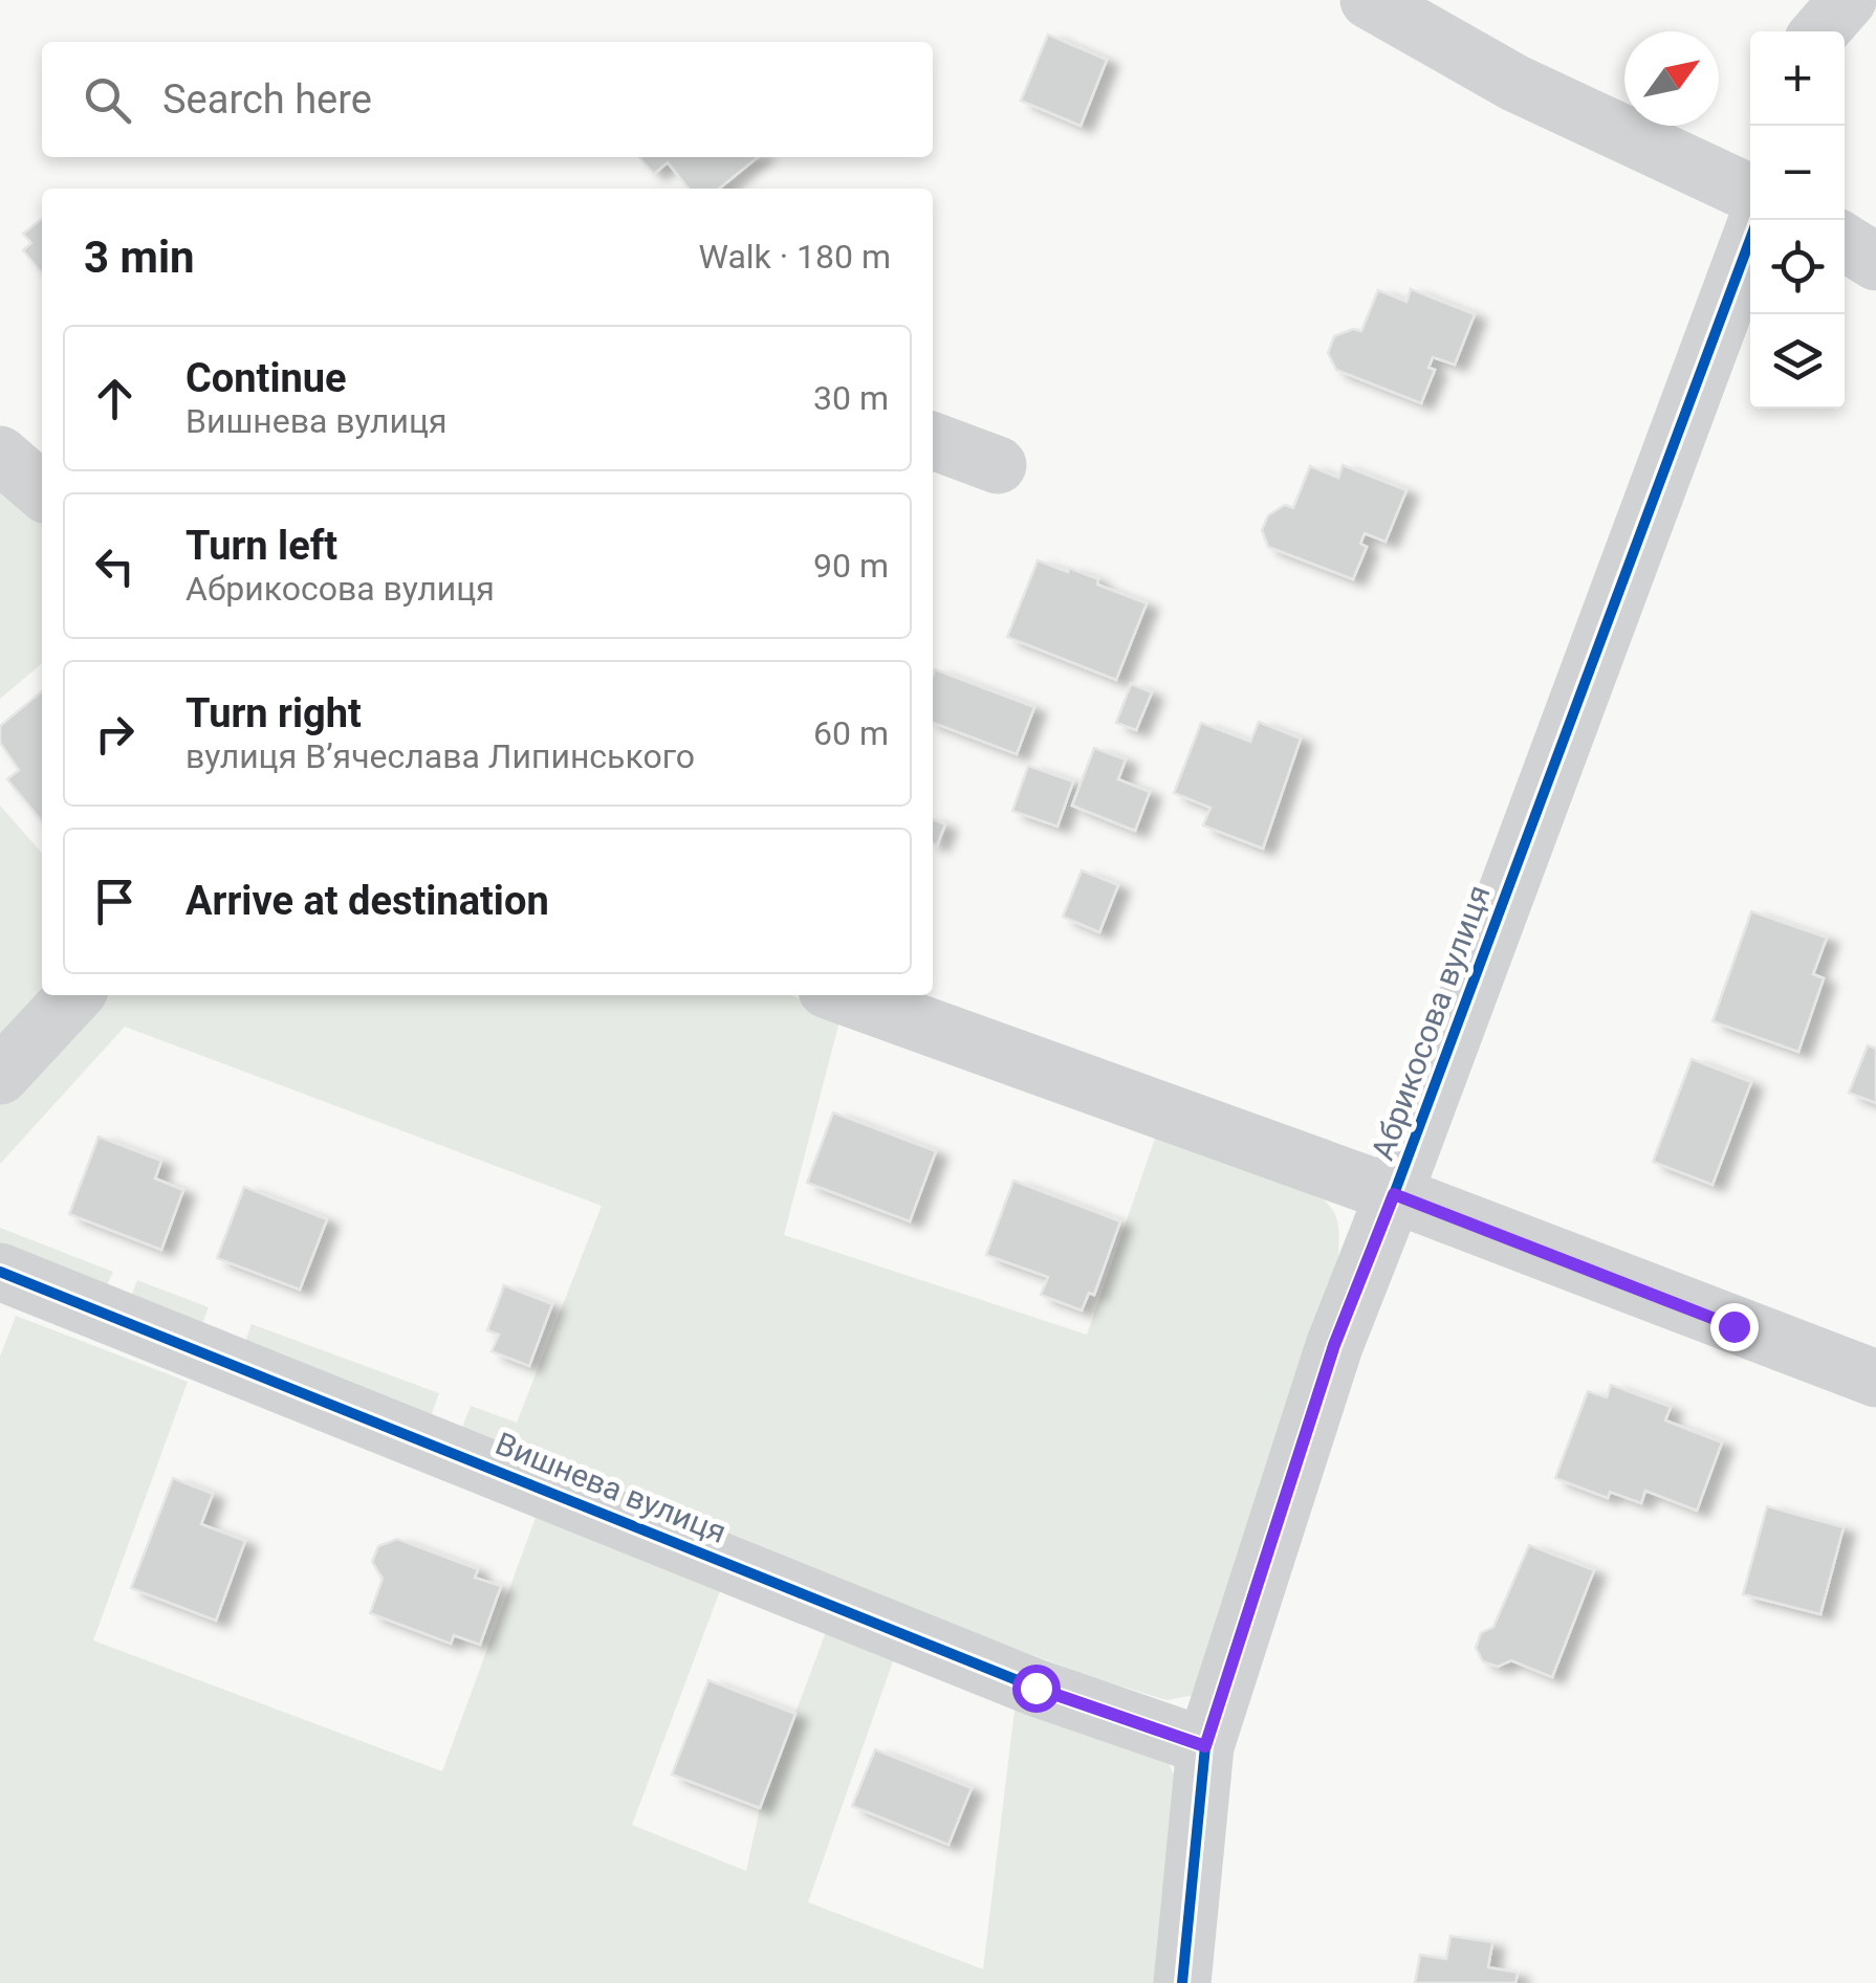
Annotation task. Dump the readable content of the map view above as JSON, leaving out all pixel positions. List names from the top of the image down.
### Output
{
  "streets": {
    "street": ["Абрикосова вулиця", "Вишнева вулиця"]
  },
  "crossings": [
    ["Абрикосова вулиця", "Вишнева вулиця"]
  ],
  "north": "top right",
  "page": {
    "map_buttons": ["+", "−"],
    "search": "Search here",
    "heading": ["3 min", "Walk · 180 m"],
    "list": [
      ["Continue", "Вишнева вулиця", "30 m"],
      ["Turn left", "Абрикосова вулиця", "90 m"],
      ["Turn right", "вулиця Вʼячеслава Липинського", "60 m"],
      "Arrive at destination"
    ]
  }
}
